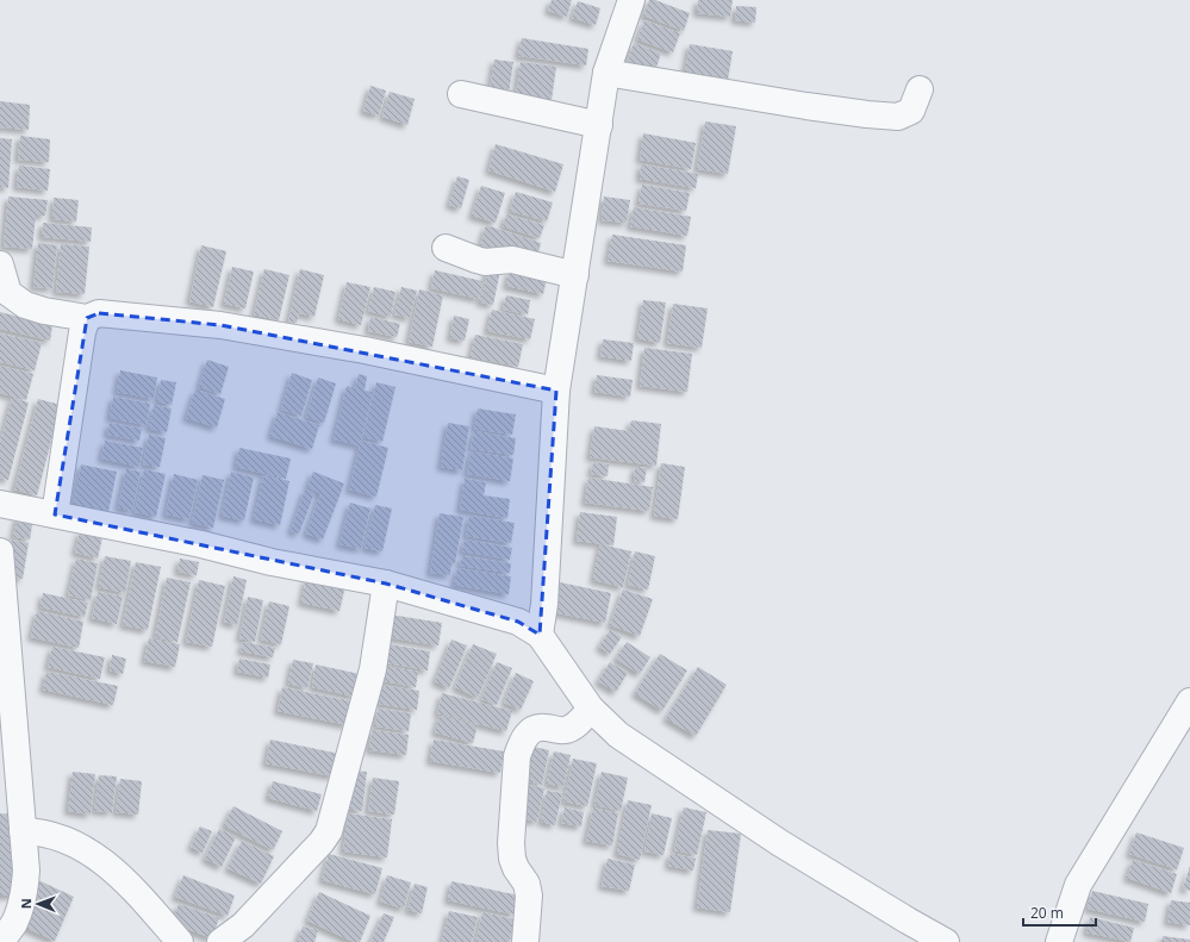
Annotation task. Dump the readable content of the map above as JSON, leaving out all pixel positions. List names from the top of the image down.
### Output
{
  "scale_bar": "20 m",
  "north": "left"
}
